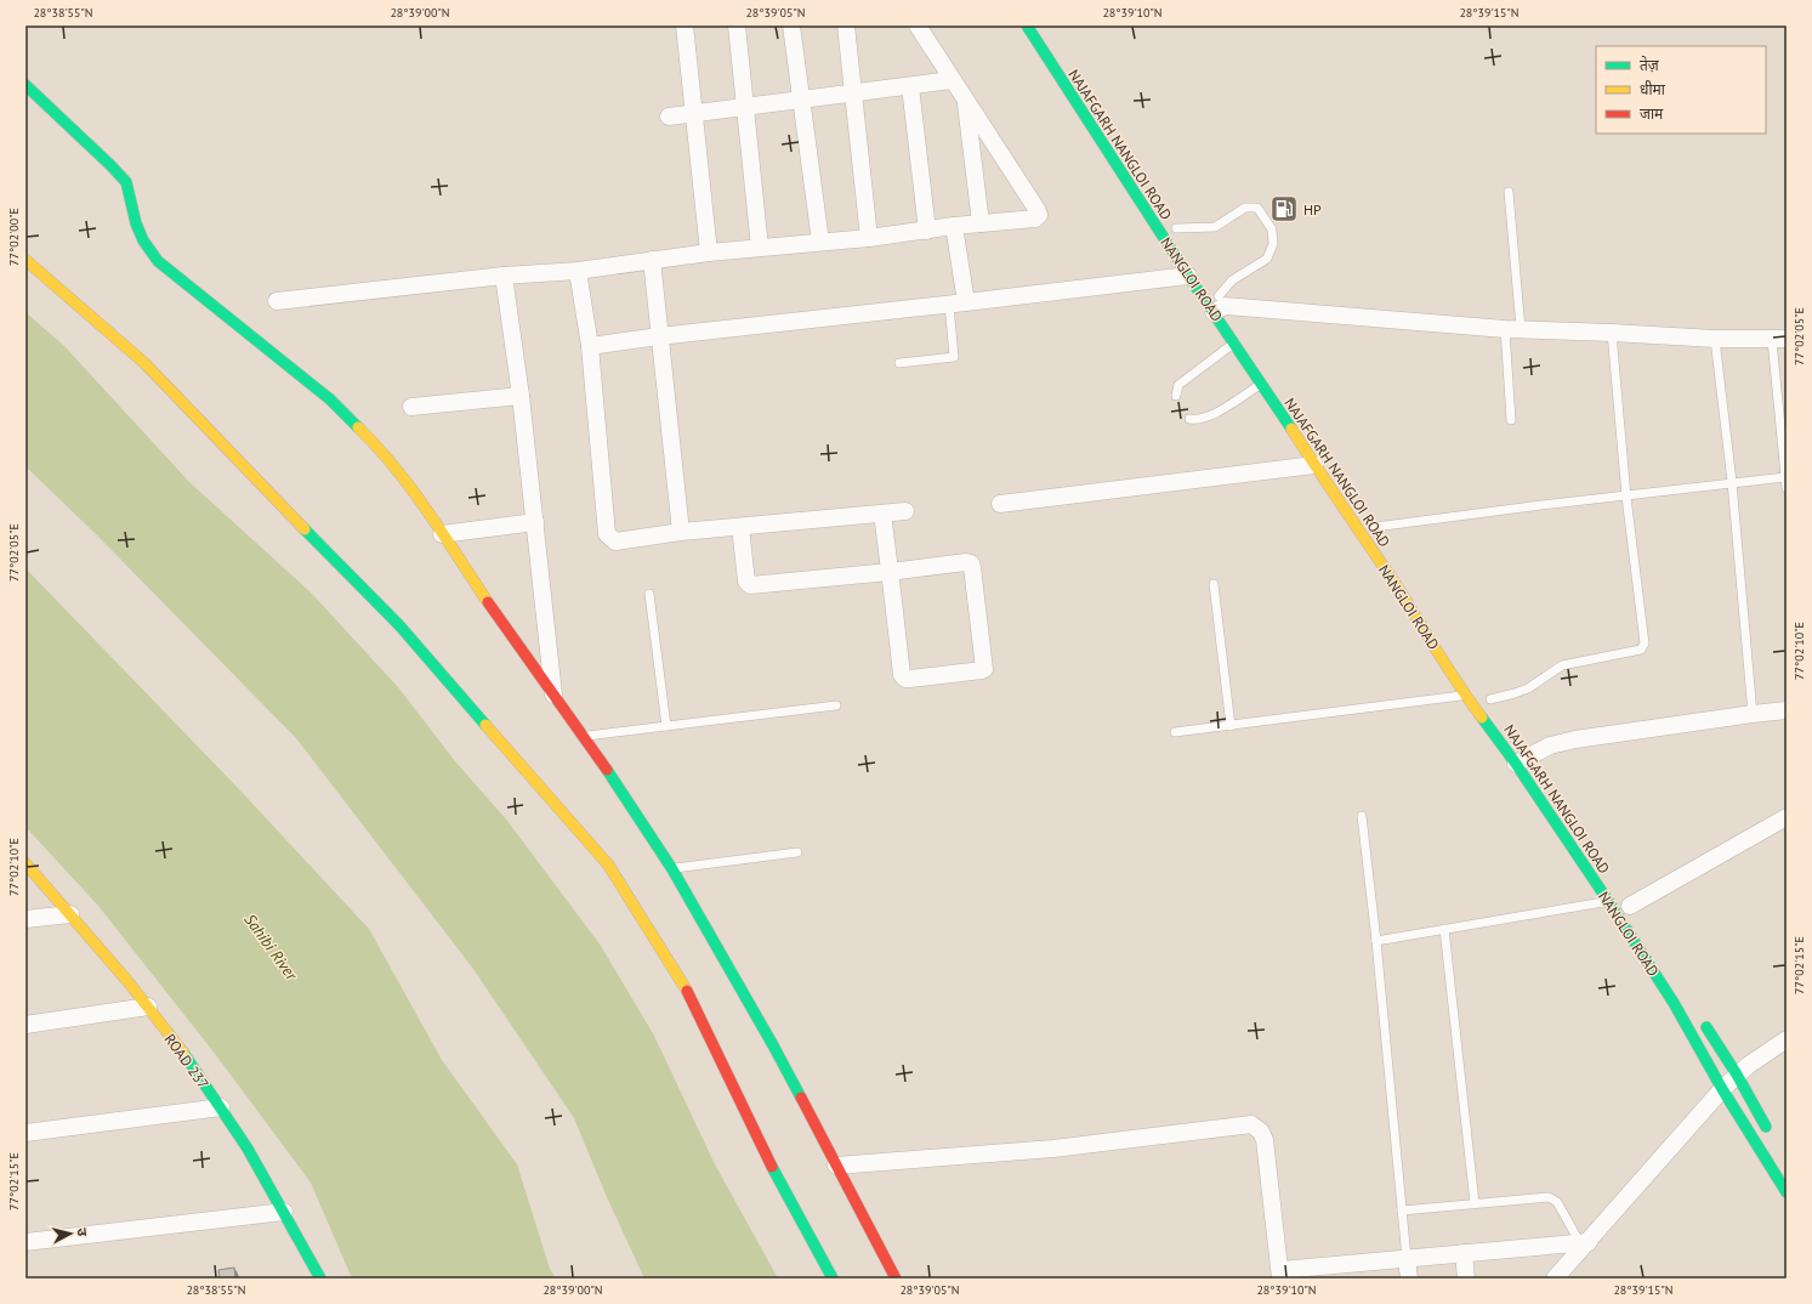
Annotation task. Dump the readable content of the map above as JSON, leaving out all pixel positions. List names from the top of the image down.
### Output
{
  "streets": {
    "street": ["NANGLOI ROAD", "ROAD 237"]
  },
  "water": ["Sahibi River"],
  "places": {
    "fuel station": ["HP"]
  },
  "legend": ["तेज़", "धीमा", "जाम"],
  "north": "right",
  "coordinates": [
    "28°38'55\"N",
    "28°39'00\"N",
    "28°39'05\"N",
    "28°39'10\"N",
    "28°39'15\"N",
    "77°02'00\"E",
    "77°02'05\"E",
    "77°02'10\"E",
    "77°02'15\"E"
  ]
}
